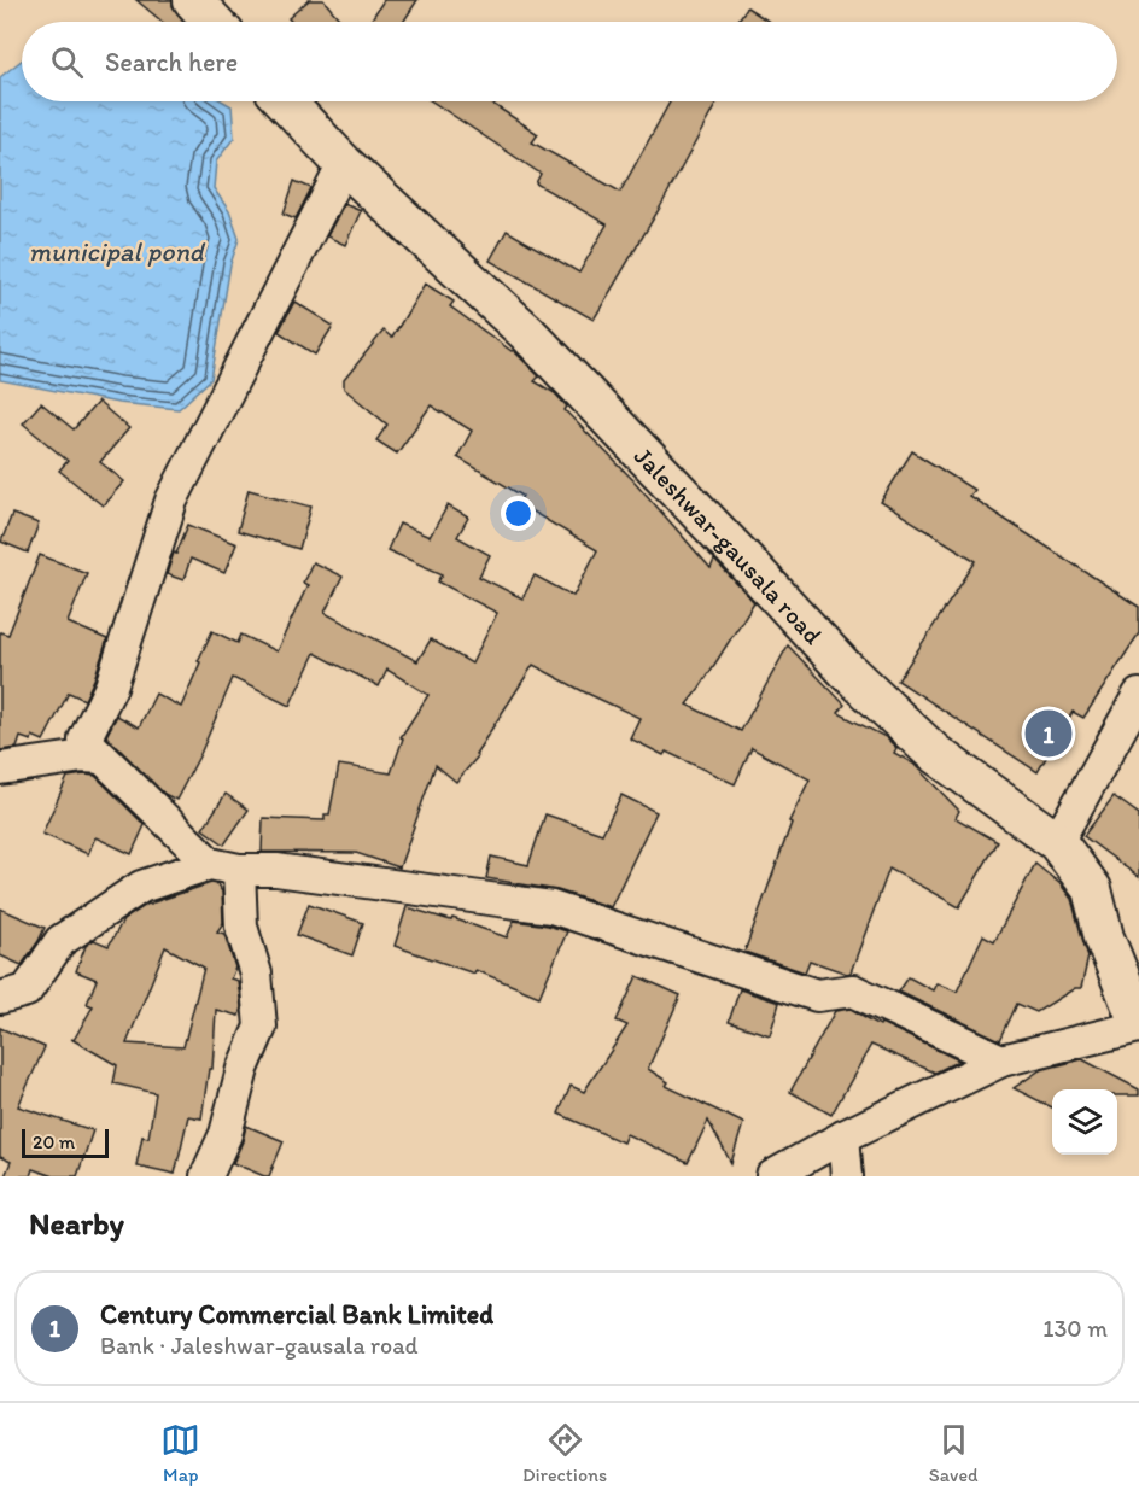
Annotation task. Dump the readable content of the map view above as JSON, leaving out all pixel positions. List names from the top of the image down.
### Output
{
  "streets": {
    "main road": ["Jaleshwar-gausala road"]
  },
  "water": ["municipal pond"],
  "scale_bar": "20 m",
  "page": {
    "search": "Search here",
    "pins": "1",
    "scale": "20 m",
    "heading": "Nearby",
    "list": [
      {
        "mark": "1",
        "name": "Century Commercial Bank Limited",
        "note": "Bank · Jaleshwar-gausala road",
        "value": "130 m"
      }
    ],
    "nav": ["Map", "Directions", "Saved"]
  }
}
